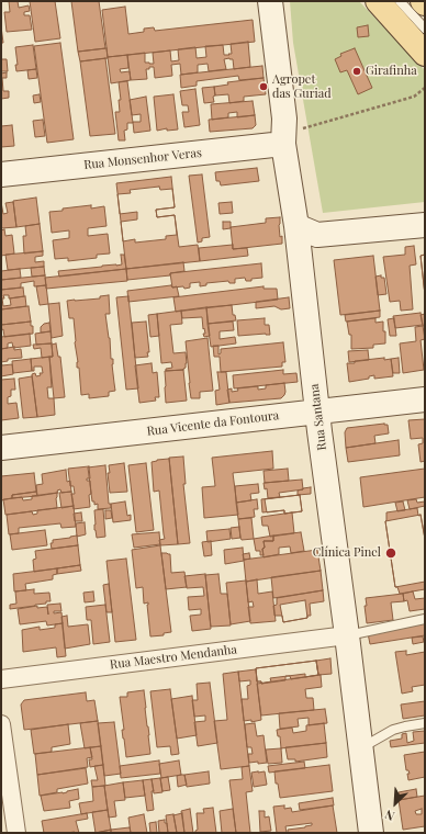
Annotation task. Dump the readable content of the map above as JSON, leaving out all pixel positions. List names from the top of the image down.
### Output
{
  "streets": {
    "street": [
      "Rua Monsenhor Veras",
      "Rua Santana",
      "Rua Vicente da Fontoura",
      "Rua Maestro Mendanha"
    ]
  },
  "crossings": [
    ["Rua Monsenhor Veras", "Rua Santana"],
    ["Rua Santana", "Rua Vicente da Fontoura"],
    ["Rua Santana", "Rua Maestro Mendanha"]
  ],
  "places": ["Girafinha", "Agropet das Guriad", "Clínica Pinel"],
  "north": "bottom left"
}
